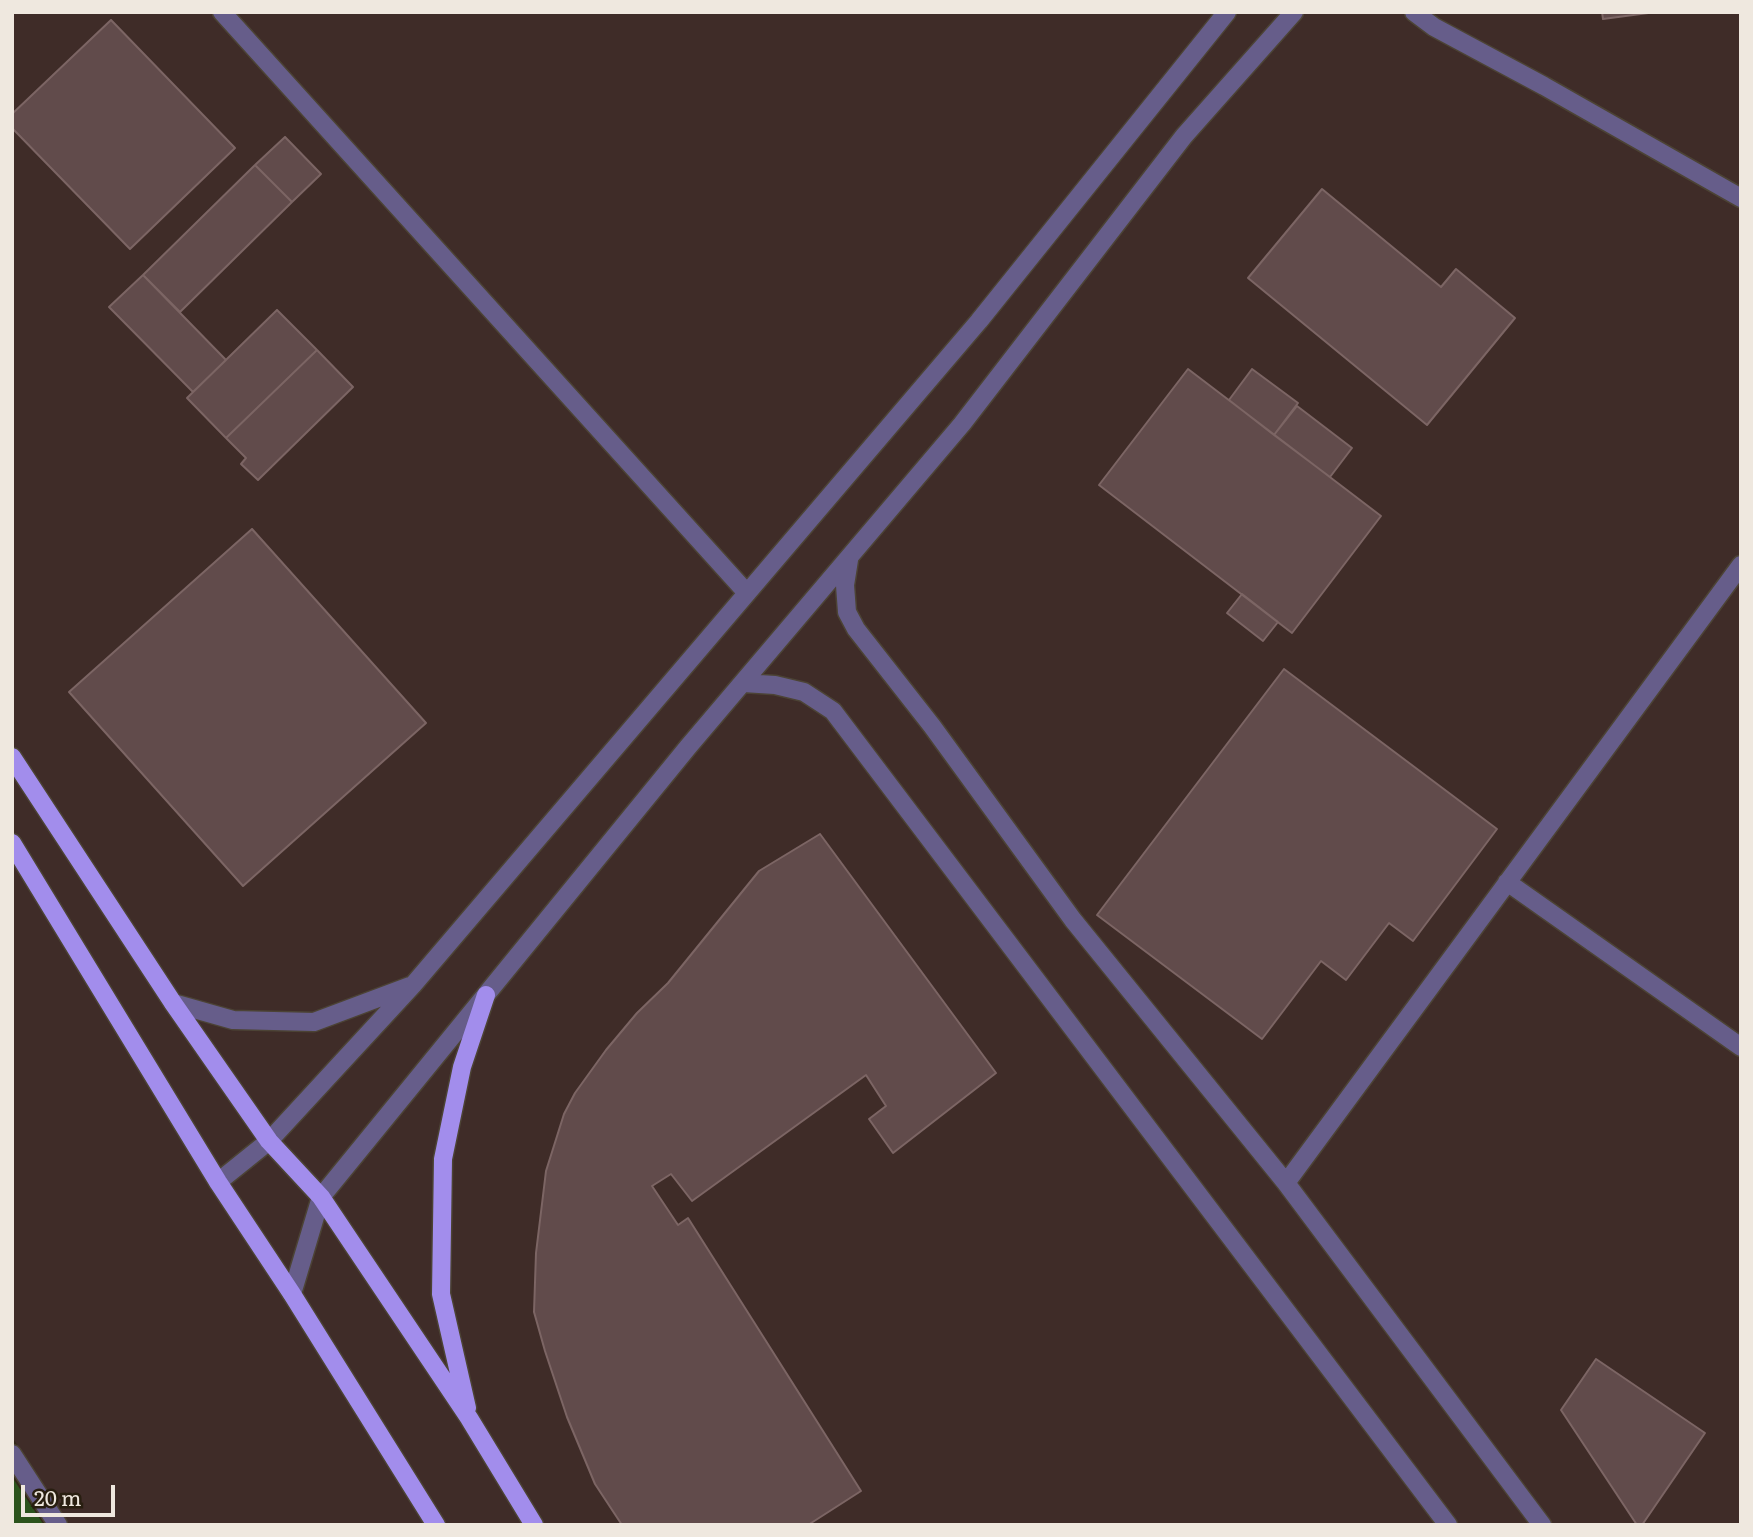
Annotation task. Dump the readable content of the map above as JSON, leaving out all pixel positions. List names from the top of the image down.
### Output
{
  "scale_bar": "20 m"
}
